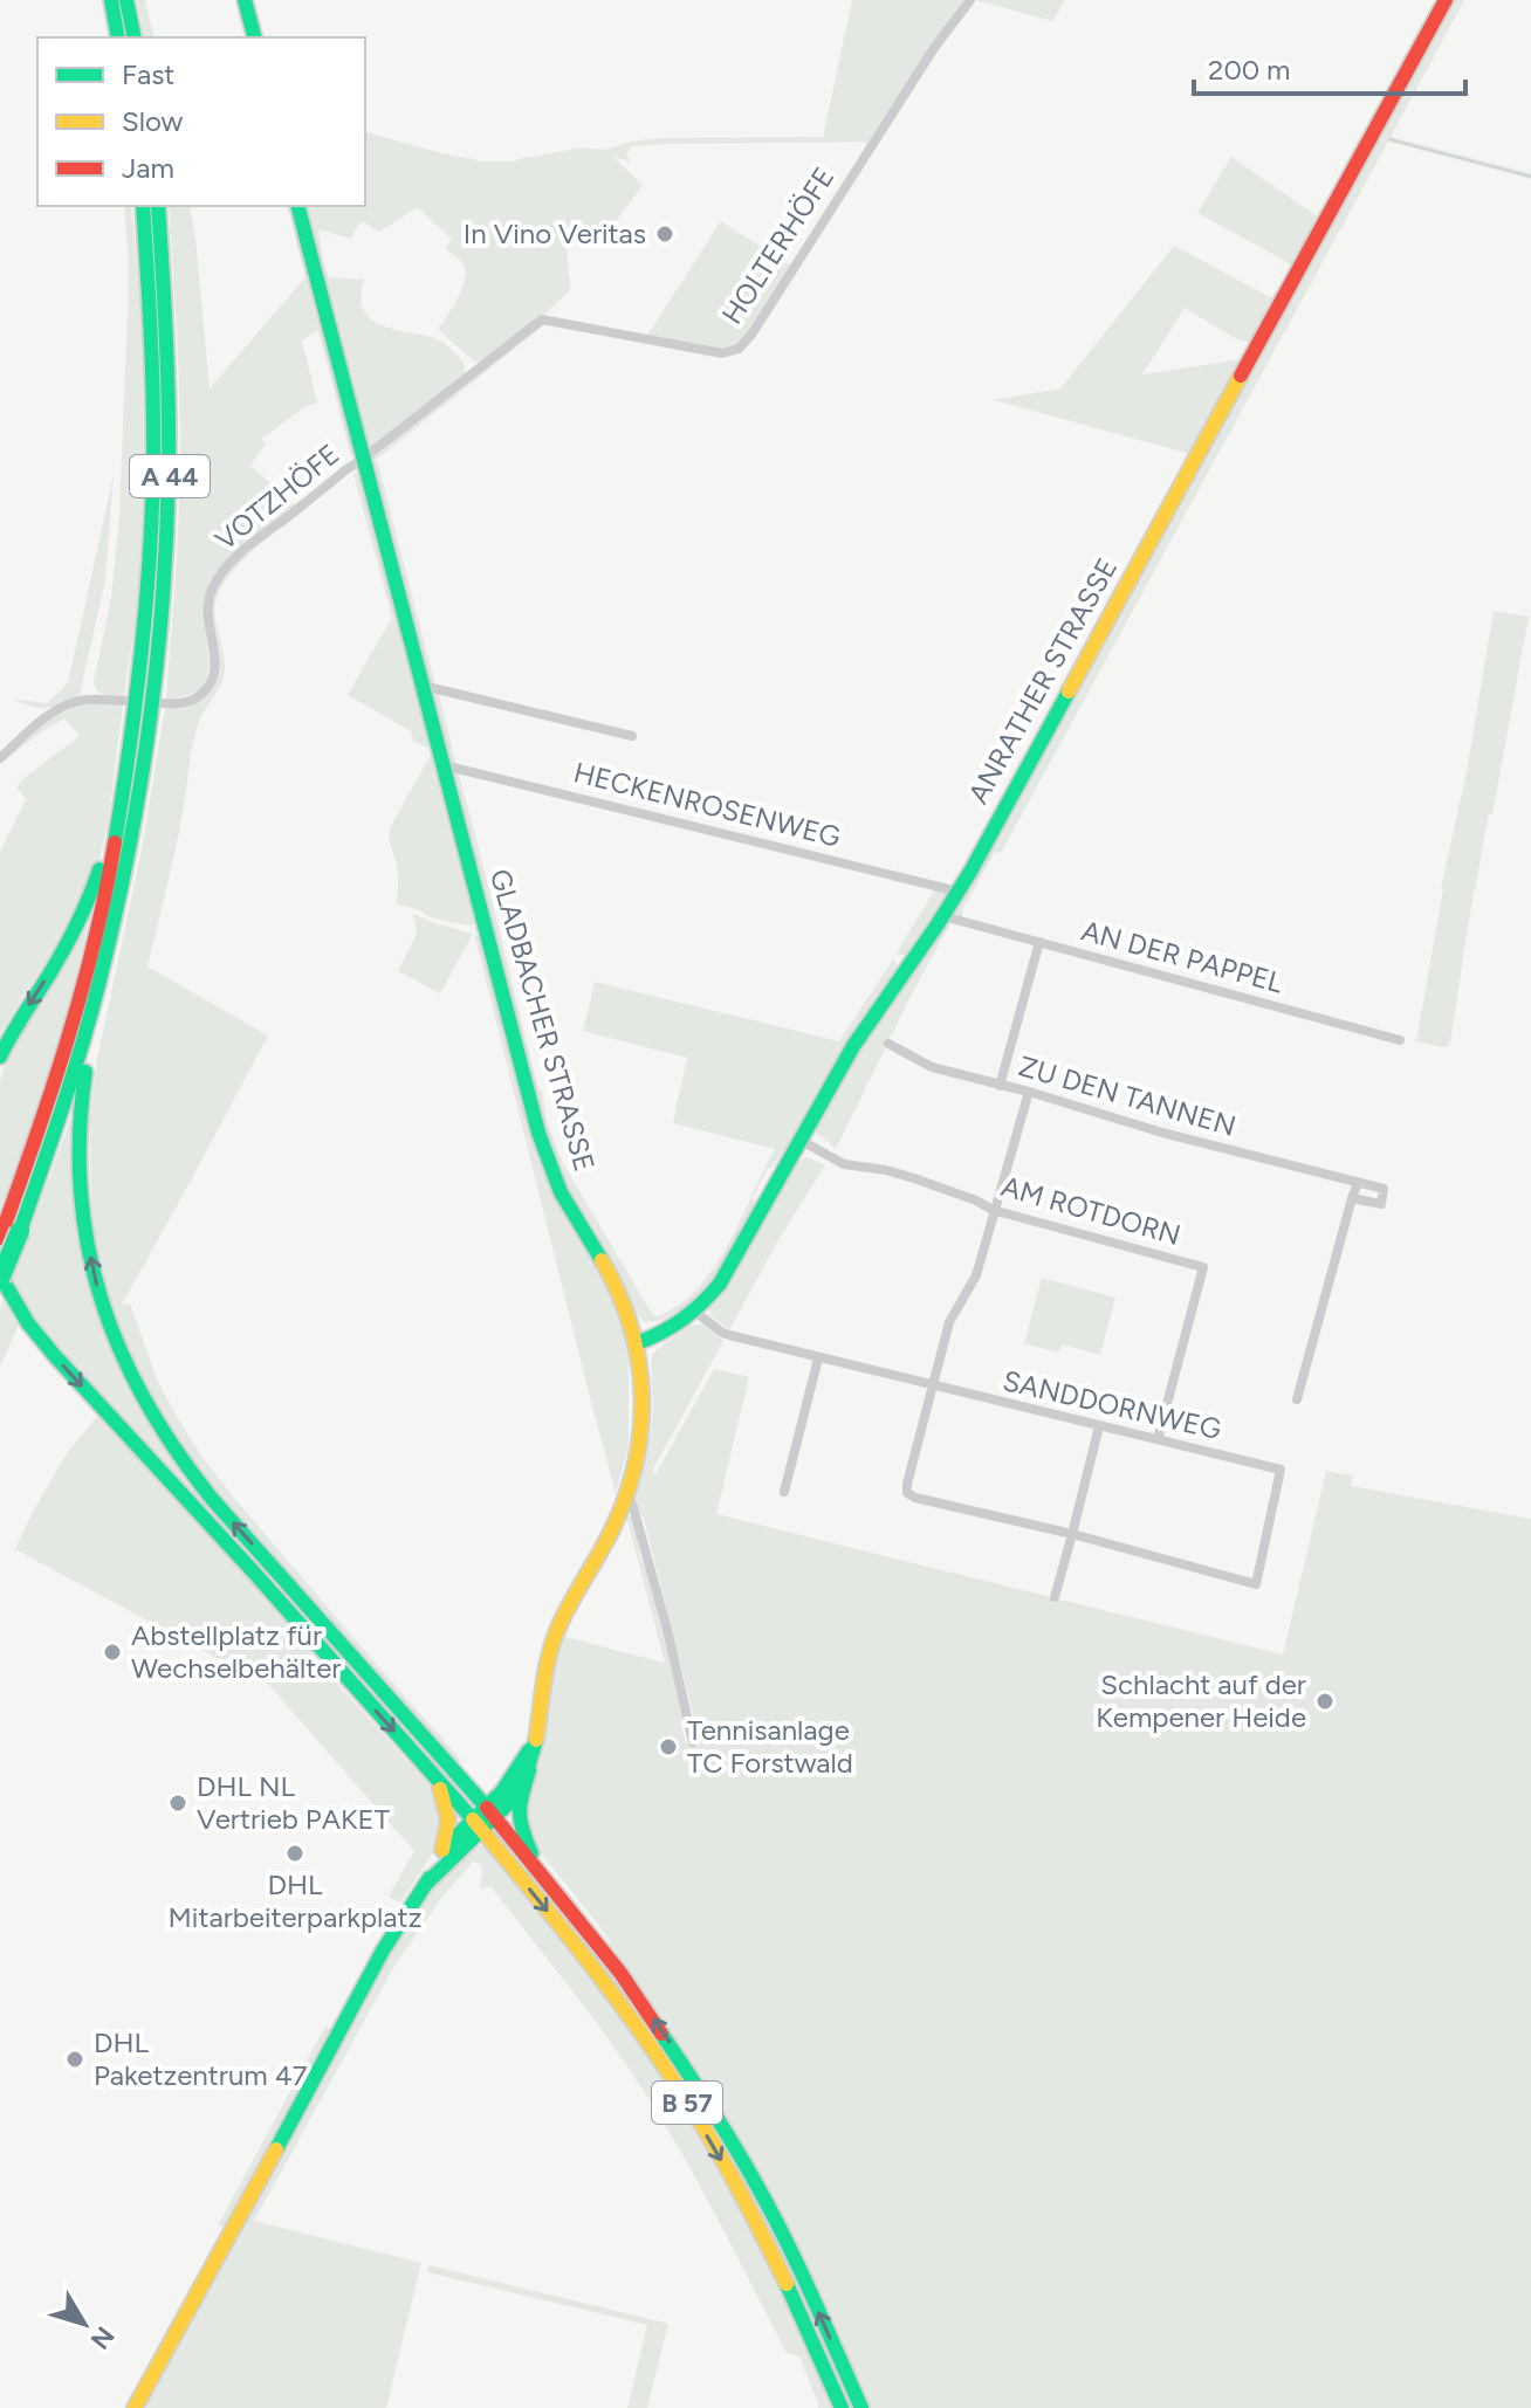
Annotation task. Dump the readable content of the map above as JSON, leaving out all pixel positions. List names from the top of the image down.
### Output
{
  "streets": {
    "main road": [
      "A 44",
      "ANRATHER STRASSE",
      "GLADBACHER STRASSE",
      "B 57"
    ],
    "street": [
      "HOLTERHÖFE",
      "VOTZHÖFE",
      "HECKENROSENWEG",
      "AN DER PAPPEL",
      "ZU DEN TANNEN",
      "AM ROTDORN",
      "SANDDORNWEG"
    ]
  },
  "crossings": [
    ["HOLTERHÖFE", "VOTZHÖFE"],
    ["HOLTERHÖFE", "GLADBACHER STRASSE"],
    ["VOTZHÖFE", "GLADBACHER STRASSE"],
    ["ANRATHER STRASSE", "HECKENROSENWEG"],
    ["ANRATHER STRASSE", "GLADBACHER STRASSE"],
    ["ANRATHER STRASSE", "AM ROTDORN"],
    ["ANRATHER STRASSE", "SANDDORNWEG"],
    ["HECKENROSENWEG", "GLADBACHER STRASSE"],
    ["AM ROTDORN", "SANDDORNWEG"]
  ],
  "places": [
    "In Vino Veritas",
    "Abstellplatz für Wechselbehälter",
    "Schlacht auf der Kempener Heide",
    "Tennisanlage TC Forstwald",
    "DHL NL Vertrieb PAKET",
    "DHL Mitarbeiterparkplatz",
    "DHL Paketzentrum 47"
  ],
  "legend": ["Fast", "Slow", "Jam"],
  "scale_bar": "200 m",
  "north": "bottom right"
}
